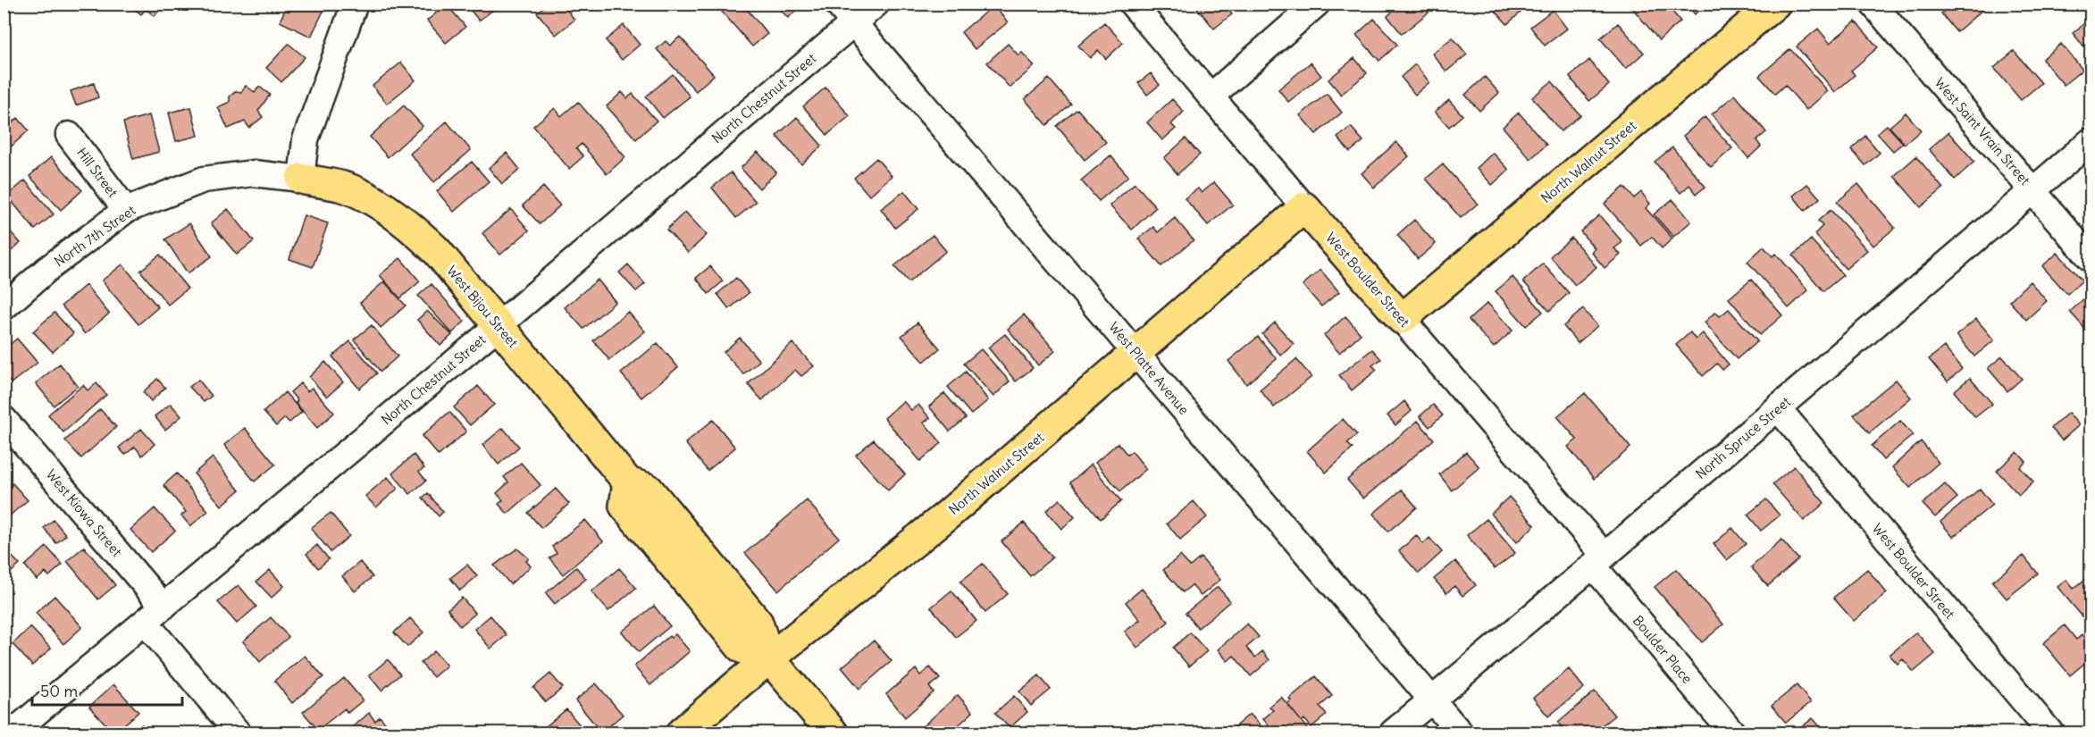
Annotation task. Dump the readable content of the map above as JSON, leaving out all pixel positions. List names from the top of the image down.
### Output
{
  "streets": {
    "main road": ["North Walnut Street", "West Boulder Street", "West Bijou Street"],
    "street": [
      "North Chestnut Street",
      "West Saint Vrain Street",
      "Hill Street",
      "North 7th Street",
      "West Platte Avenue",
      "North Spruce Street",
      "West Kiowa Street",
      "Boulder Place"
    ]
  },
  "crossings": [
    ["North Chestnut Street", "West Bijou Street"],
    ["North Chestnut Street", "West Platte Avenue"],
    ["North Chestnut Street", "West Kiowa Street"],
    ["West Saint Vrain Street", "North Spruce Street"],
    ["North Walnut Street", "West Boulder Street"],
    ["North Walnut Street", "West Bijou Street"],
    ["North Walnut Street", "West Platte Avenue"],
    ["Hill Street", "North 7th Street"],
    ["North 7th Street", "West Bijou Street"],
    ["West Boulder Street", "North Spruce Street"],
    ["West Boulder Street", "Boulder Place"],
    ["West Platte Avenue", "North Spruce Street"],
    ["North Spruce Street", "Boulder Place"]
  ],
  "scale_bar": "50 m"
}
